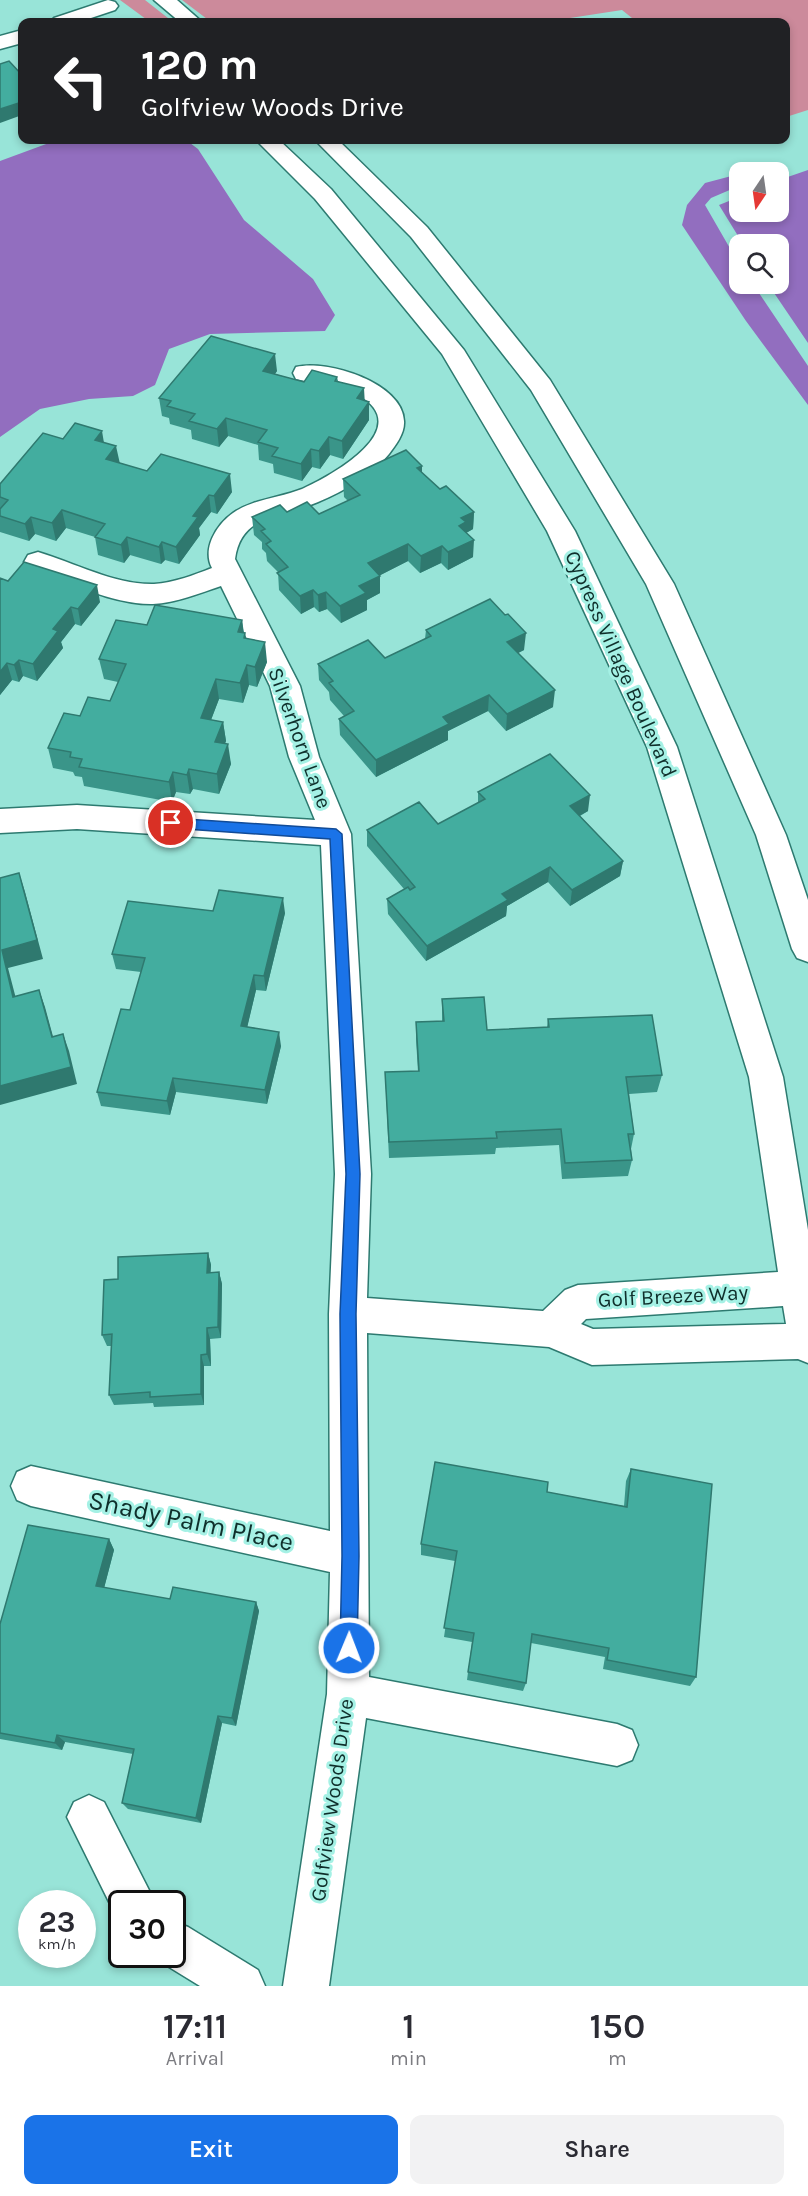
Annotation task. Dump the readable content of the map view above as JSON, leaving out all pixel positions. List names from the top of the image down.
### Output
{
  "streets": {
    "street": [
      "Cypress Village Boulevard",
      "Silverhorn Lane",
      "Golf Breeze Way",
      "Shady Palm Place",
      "Golfview Woods Drive"
    ]
  },
  "crossings": [
    ["Cypress Village Boulevard", "Golf Breeze Way"],
    ["Silverhorn Lane", "Golfview Woods Drive"],
    ["Shady Palm Place", "Golfview Woods Drive"]
  ],
  "north": "bottom",
  "page": {
    "turn": ["120 m", "Golfview Woods Drive"],
    "speed": "23 km/h",
    "limit": "30",
    "eta": [
      "17:11",
      "Arrival",
      "1",
      "min",
      "150",
      "m"
    ],
    "buttons": ["Exit", "Share"]
  }
}
